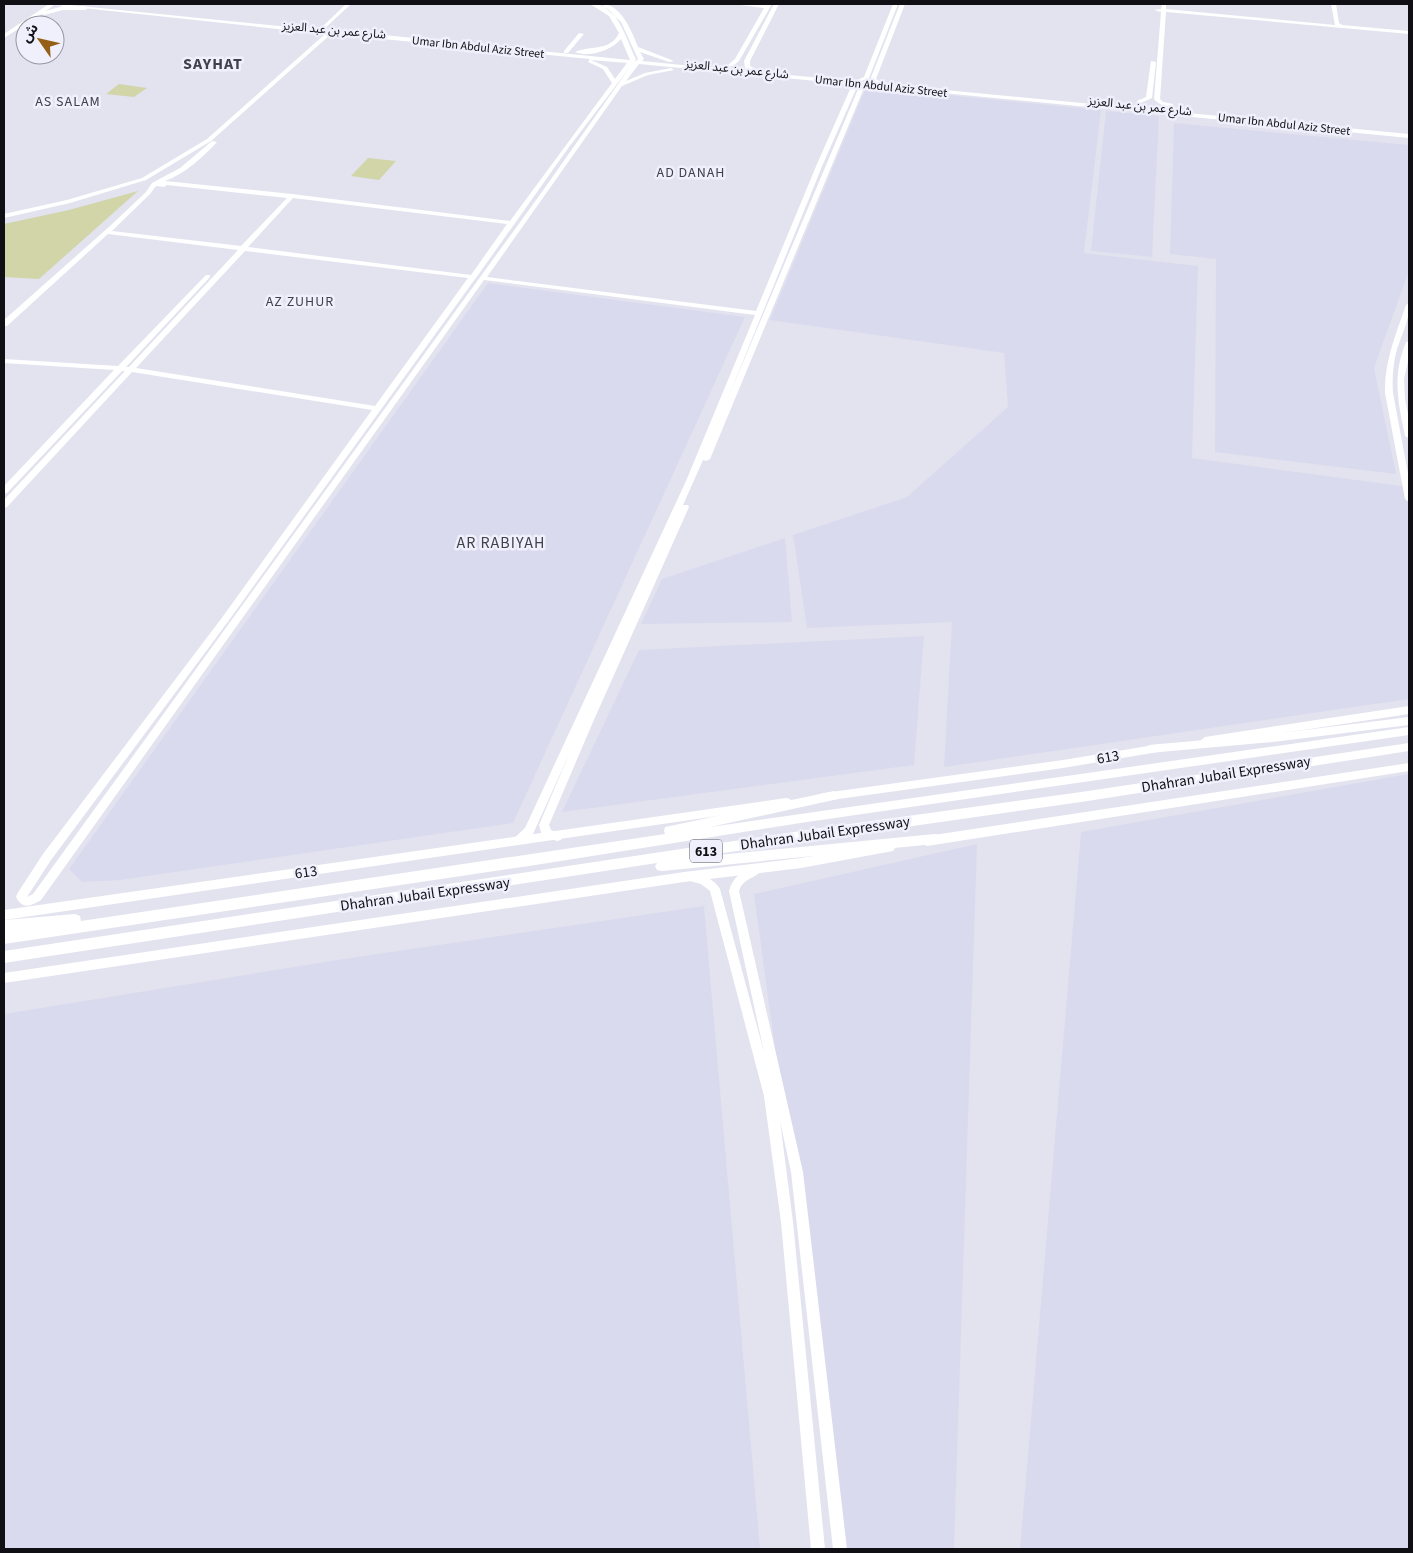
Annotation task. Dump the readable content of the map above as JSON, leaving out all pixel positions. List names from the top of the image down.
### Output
{
  "streets": {
    "highway": ["613", "Dhahran Jubail Expressway"],
    "street": ["شارع عمر بن عبد العزيز", "Umar Ibn Abdul Aziz Street"]
  },
  "crossings": [
    ["شارع عمر بن عبد العزيز", "Umar Ibn Abdul Aziz Street"]
  ],
  "districts": [
    "SAYHAT",
    "AS SALAM",
    "AD DANAH",
    "AZ ZUHUR",
    "AR RABIYAH"
  ],
  "north": "top left"
}
